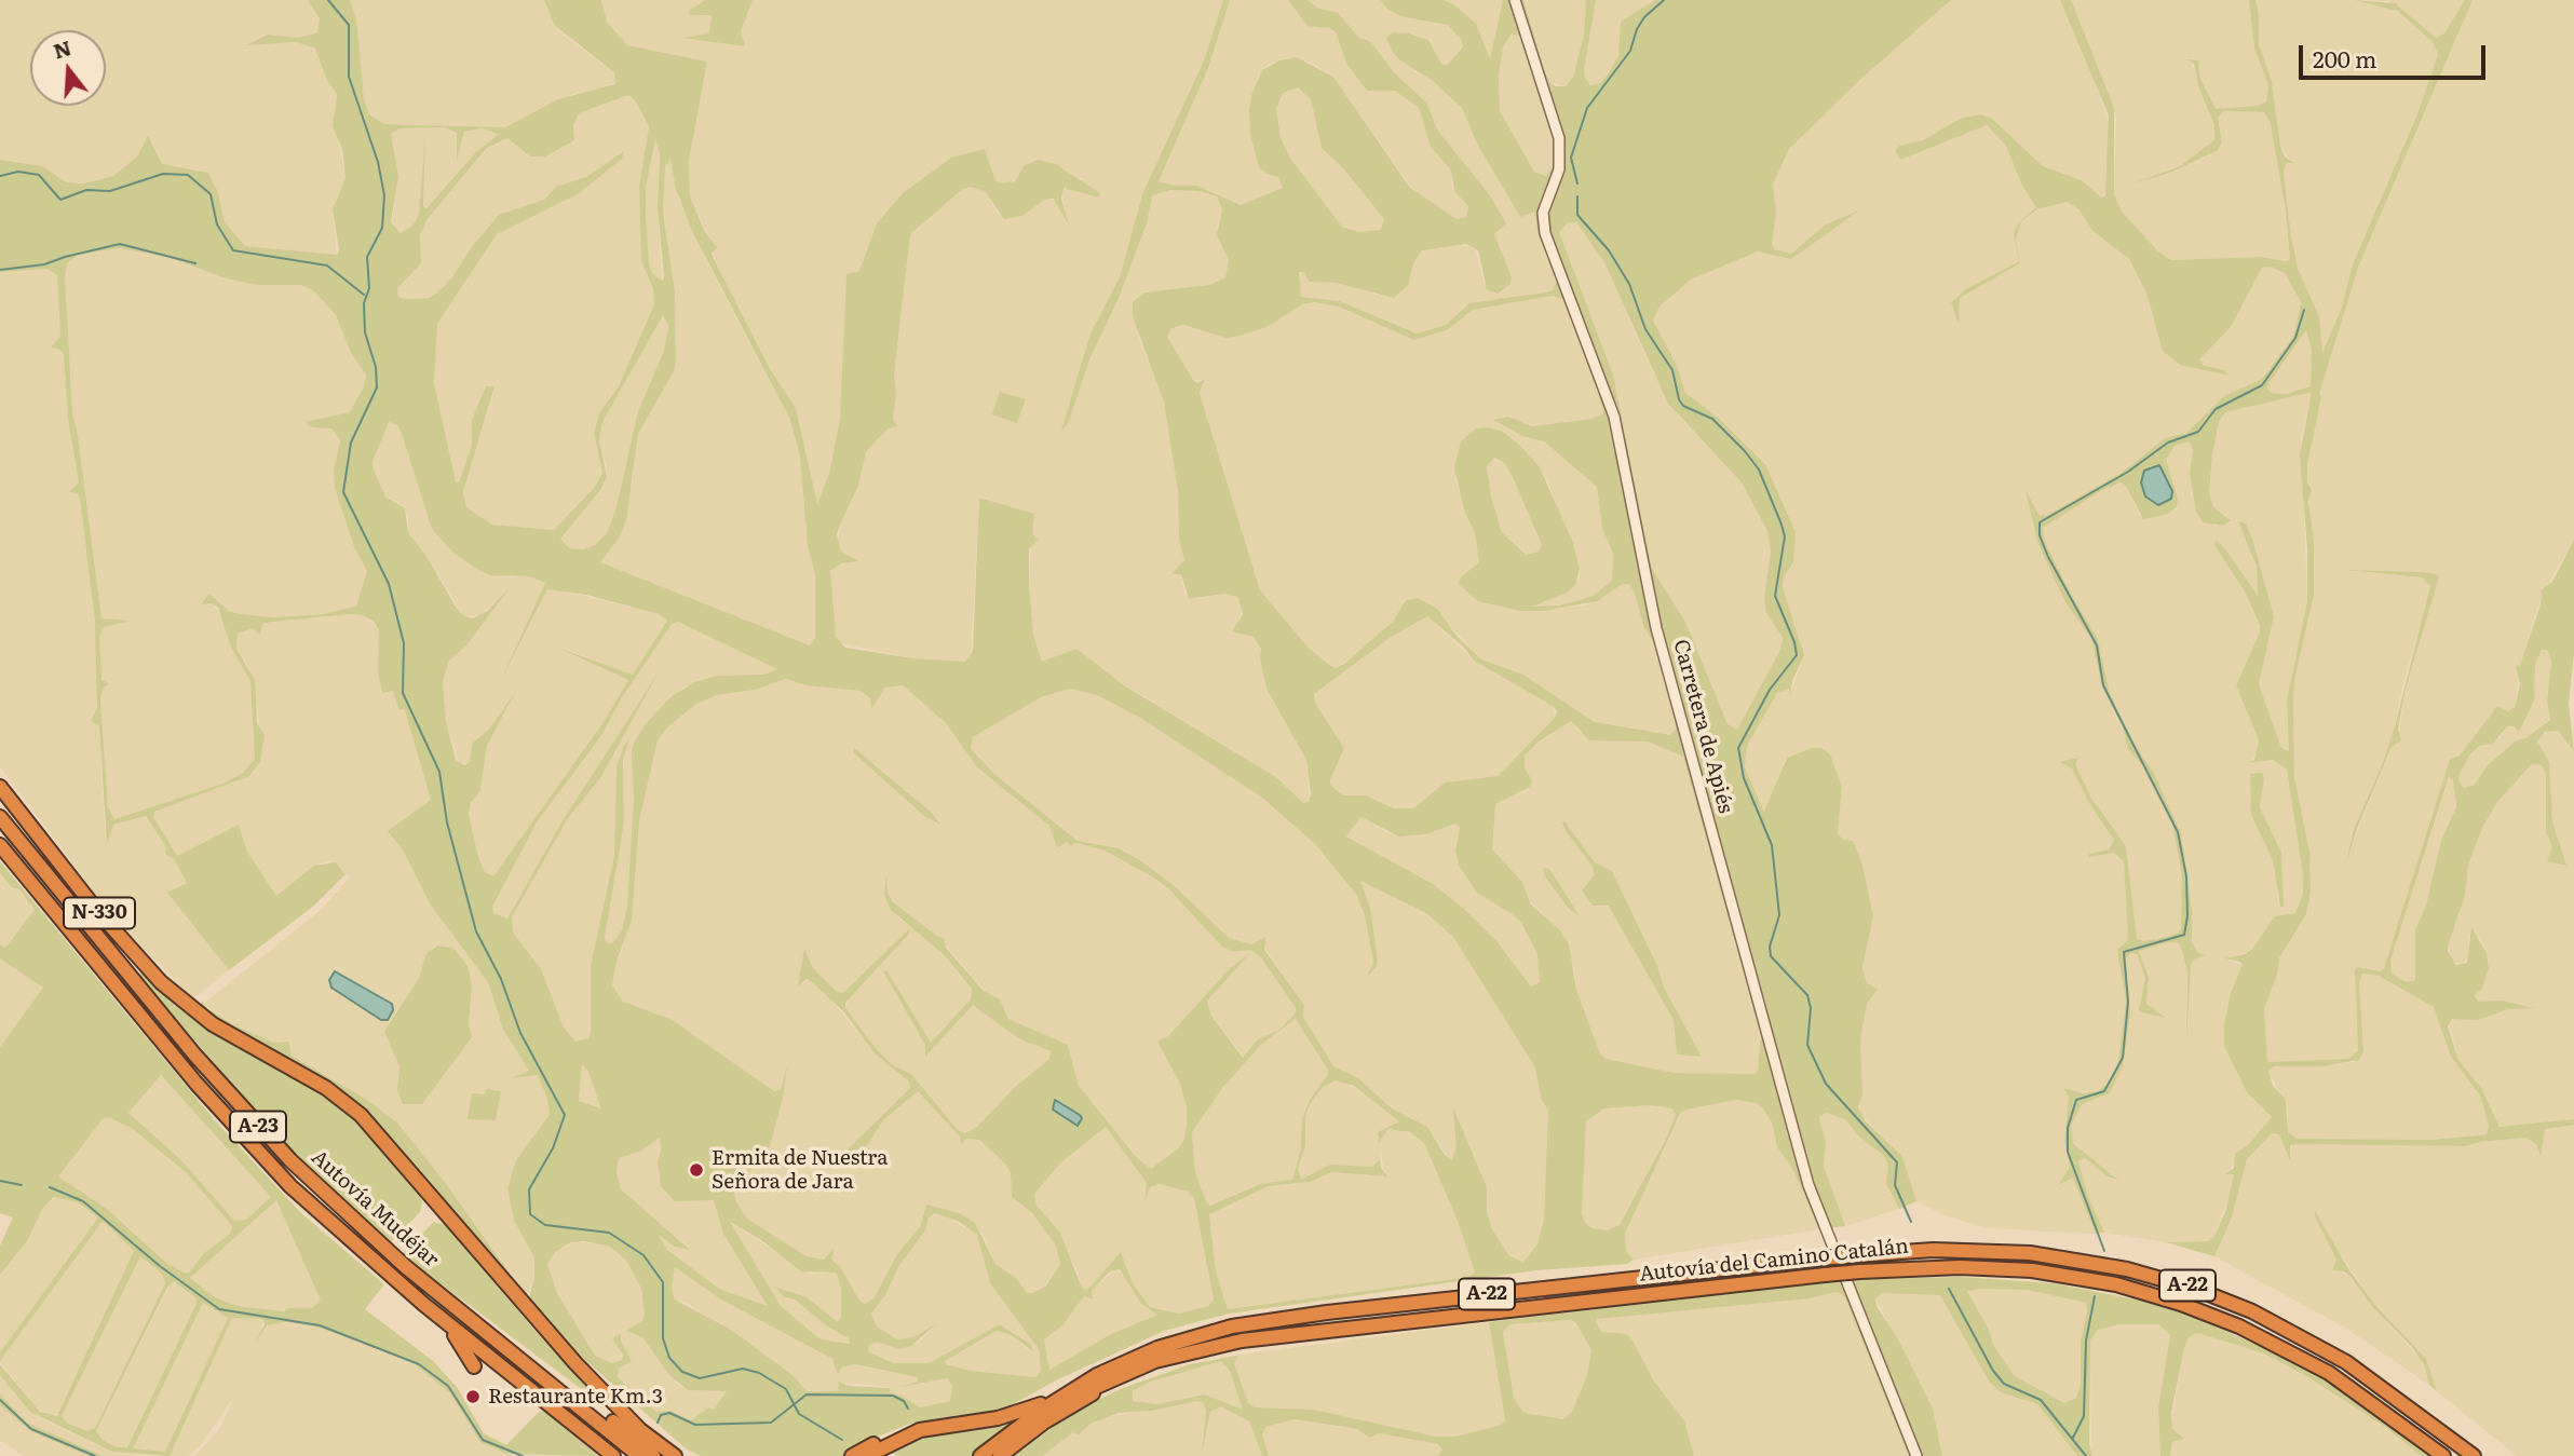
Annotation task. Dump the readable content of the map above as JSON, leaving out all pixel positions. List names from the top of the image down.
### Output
{
  "streets": {
    "highway": [
      "N-330",
      "A-23",
      "Autovía Mudéjar",
      "Autovía del Camino Catalán",
      "A-22"
    ],
    "street": ["Carretera de Apiés"]
  },
  "places": ["Ermita de Nuestra Señora de Jara", "Restaurante Km.3"],
  "scale_bar": "200 m",
  "north": "top"
}
